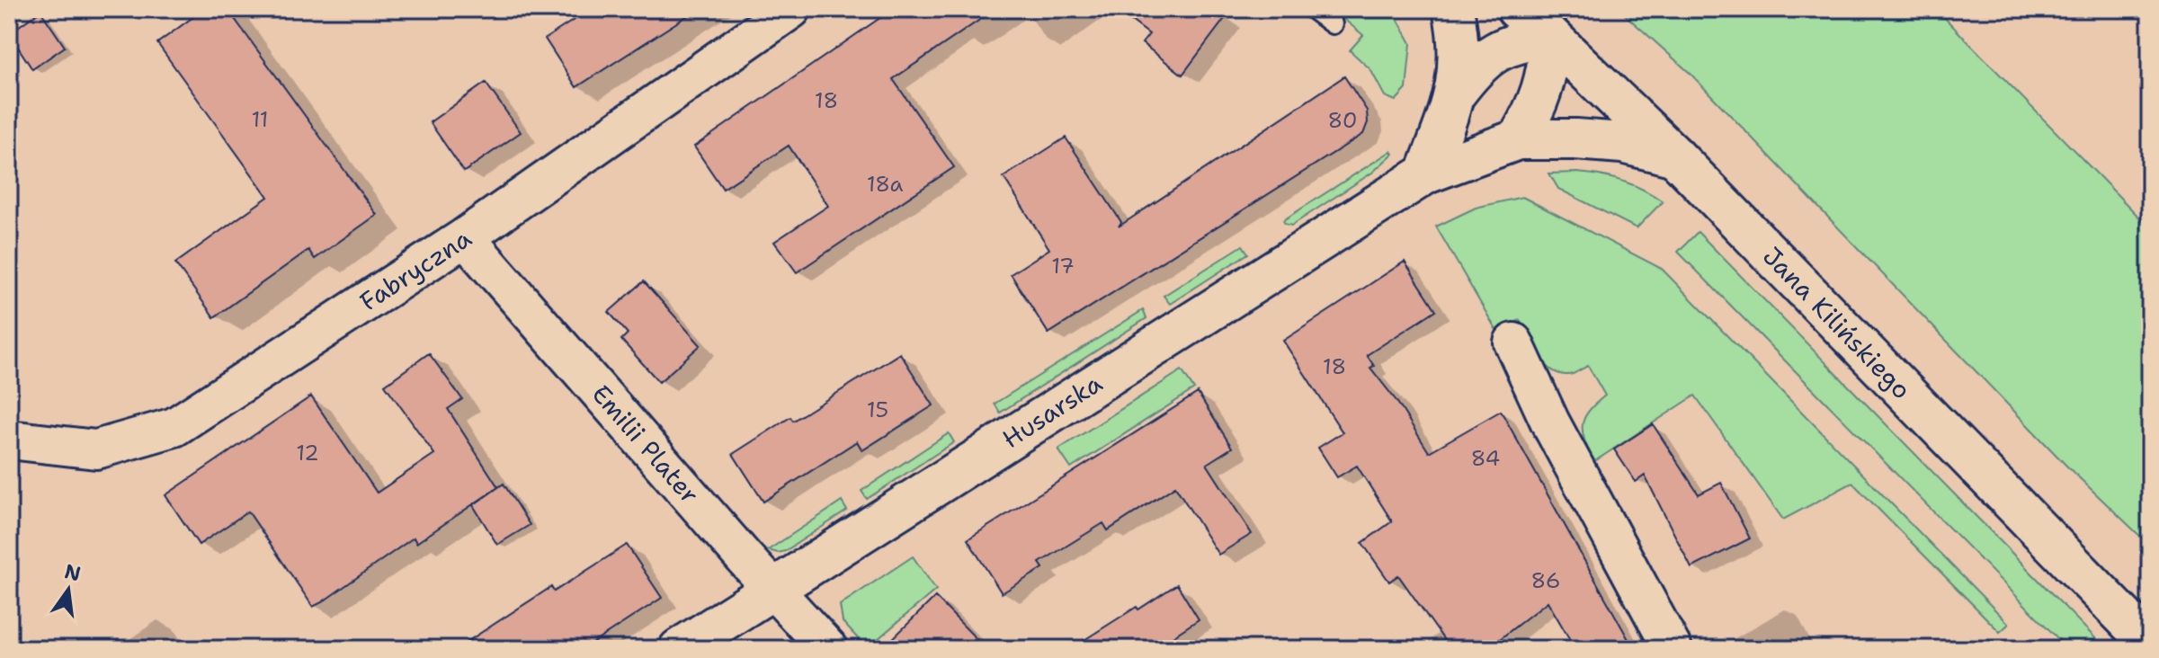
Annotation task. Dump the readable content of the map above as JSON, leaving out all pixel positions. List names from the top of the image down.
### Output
{
  "streets": {
    "street": [
      "Fabryczna",
      "Jana Kilińskiego",
      "Husarska",
      "Emilii Plater"
    ]
  },
  "crossings": [
    ["Fabryczna", "Emilii Plater"],
    ["Jana Kilińskiego", "Husarska"],
    ["Husarska", "Emilii Plater"]
  ],
  "house_numbers": [
    "18",
    "11",
    "80",
    "18a",
    "17",
    "18",
    "15",
    "12",
    "84",
    "86"
  ],
  "north": "top"
}
